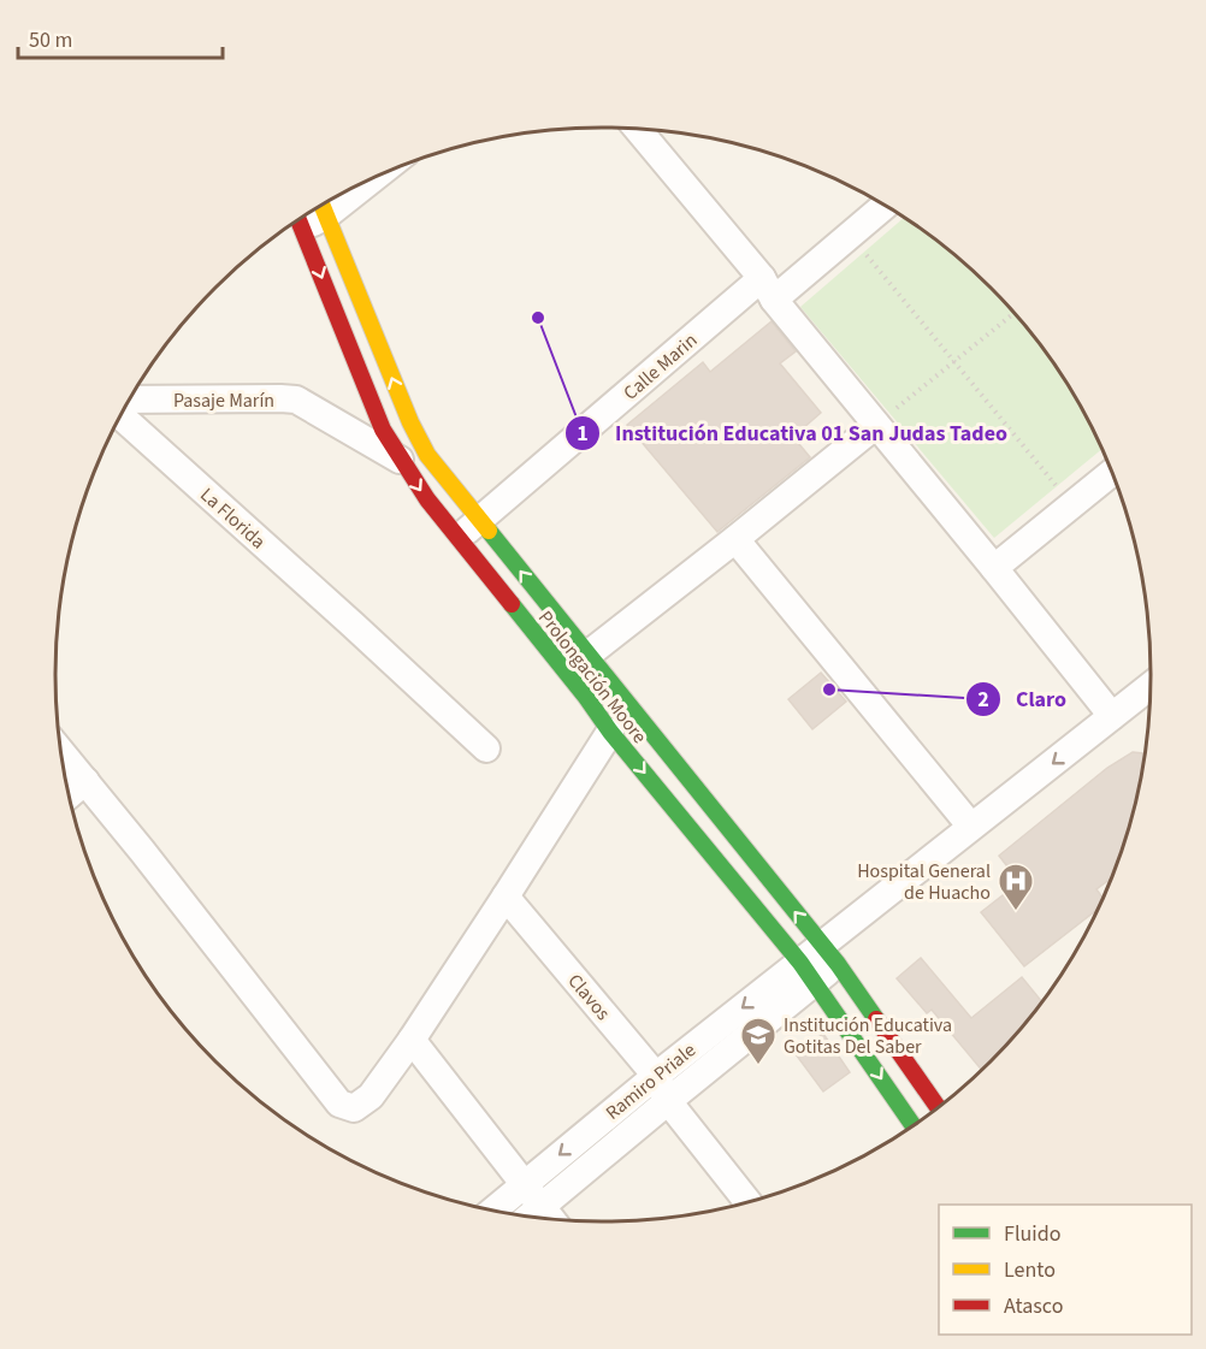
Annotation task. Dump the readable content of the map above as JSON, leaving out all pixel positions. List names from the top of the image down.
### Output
{
  "streets": {
    "street": [
      "Calle Marin",
      "Pasaje Marín",
      "La Florida",
      "Prolongación Moore",
      "Clavos",
      "Ramiro Priale"
    ]
  },
  "crossings": [
    ["Calle Marin", "Prolongación Moore"],
    ["Pasaje Marín", "Prolongación Moore"],
    ["Prolongación Moore", "Ramiro Priale"],
    ["Clavos", "Ramiro Priale"]
  ],
  "places": {
    "other": ["Institución Educativa 01 San Judas Tadeo", "Claro"],
    "hospital": ["Hospital General de Huacho"],
    "school or university": ["Institución Educativa Gotitas Del Saber"]
  },
  "legend": ["Fluido", "Lento", "Atasco"],
  "scale_bar": "50 m"
}
